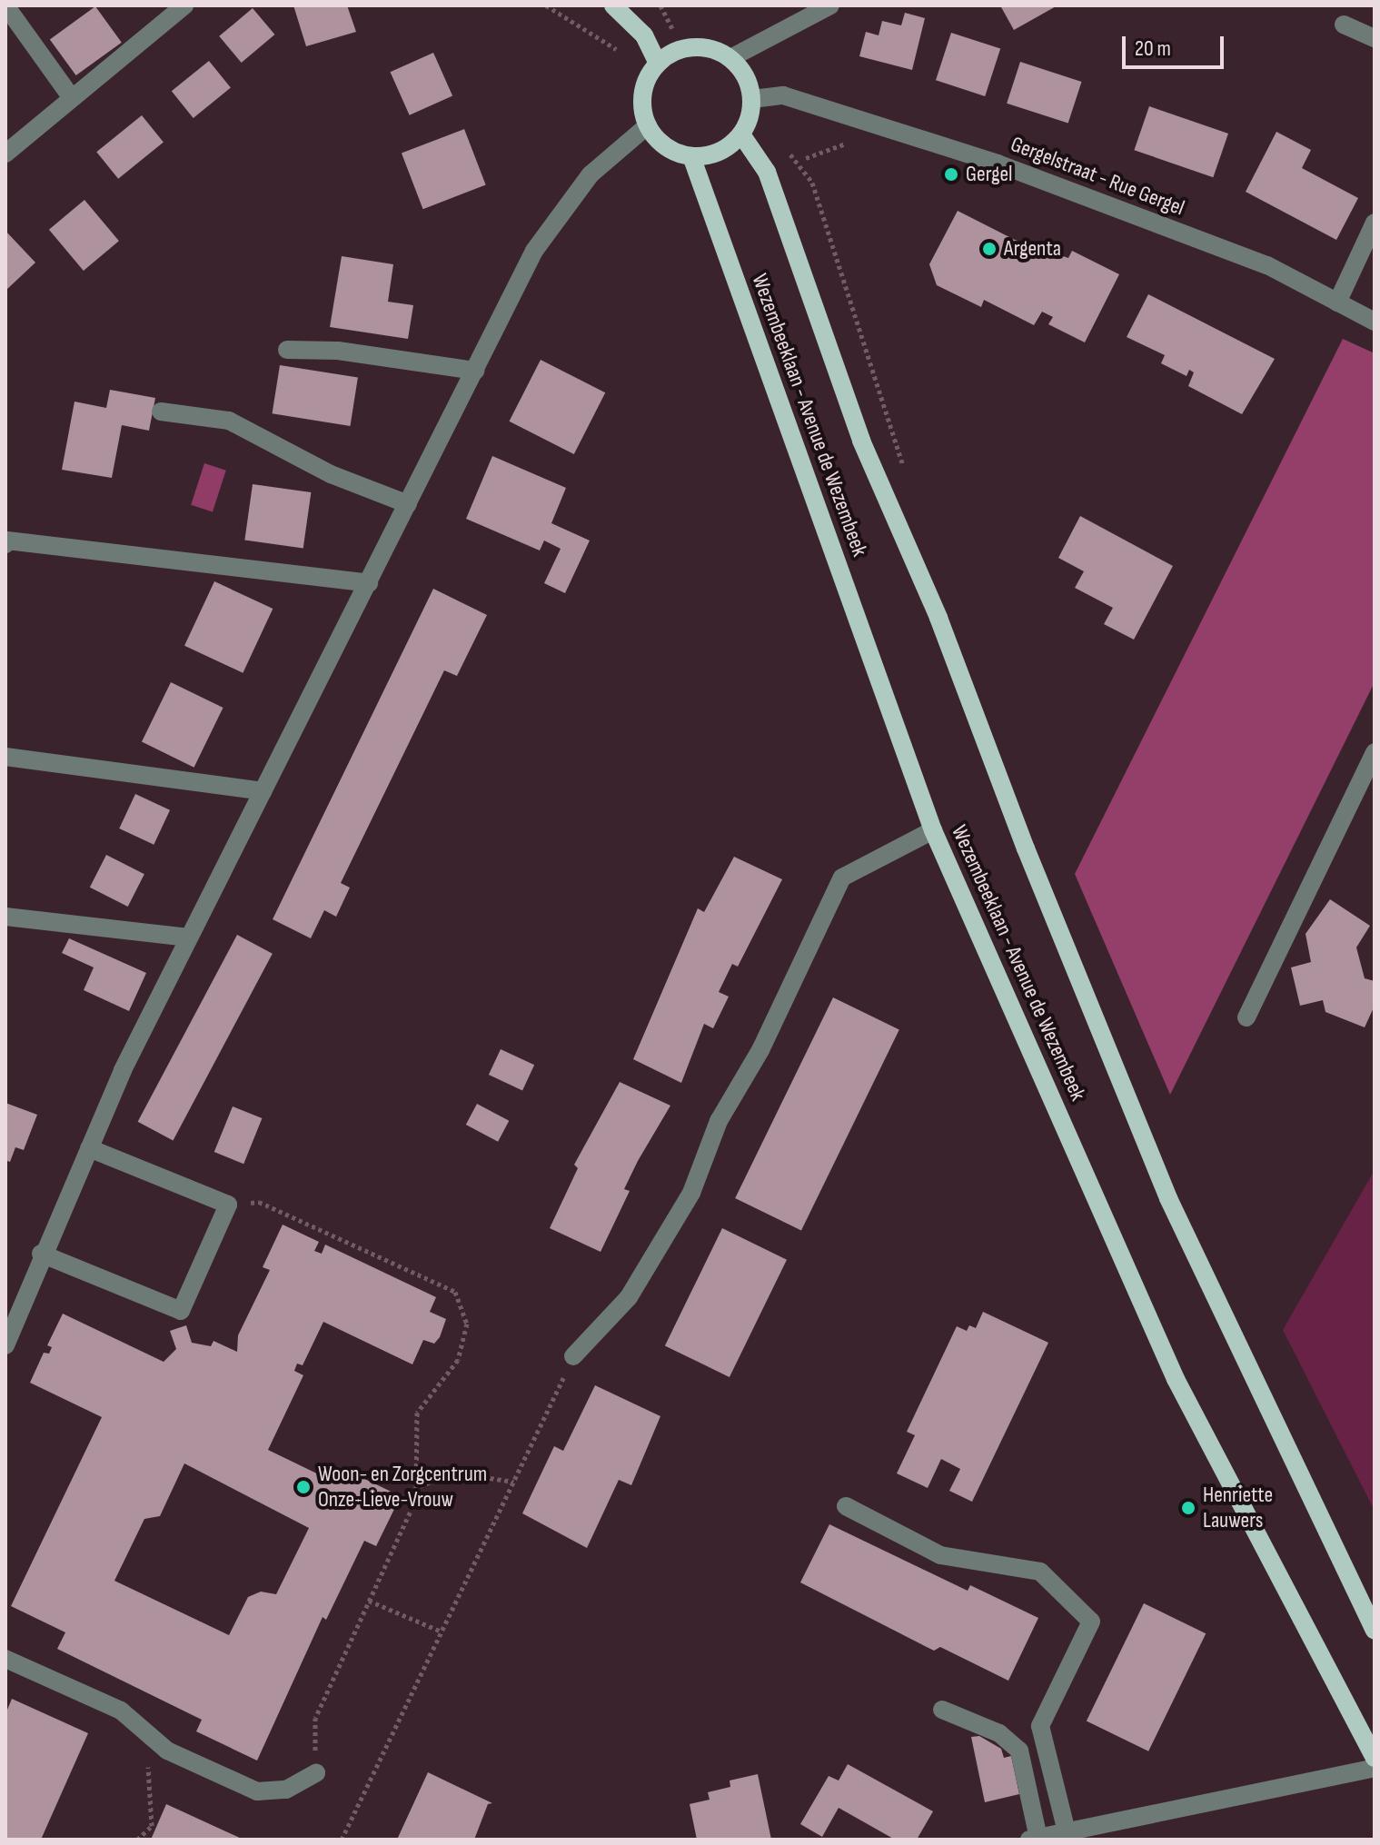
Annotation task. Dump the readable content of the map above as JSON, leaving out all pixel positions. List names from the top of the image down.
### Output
{
  "streets": {
    "main road": ["Wezembeeklaan - Avenue de Wezembeek"],
    "street": ["Gergelstraat - Rue Gergel"]
  },
  "crossings": [
    ["Gergelstraat - Rue Gergel", "Wezembeeklaan - Avenue de Wezembeek"]
  ],
  "places": [
    "Gergel",
    "Argenta",
    "Woon- en Zorgcentrum Onze-Lieve-Vrouw",
    "Henriette Lauwers"
  ],
  "scale_bar": "20 m"
}
